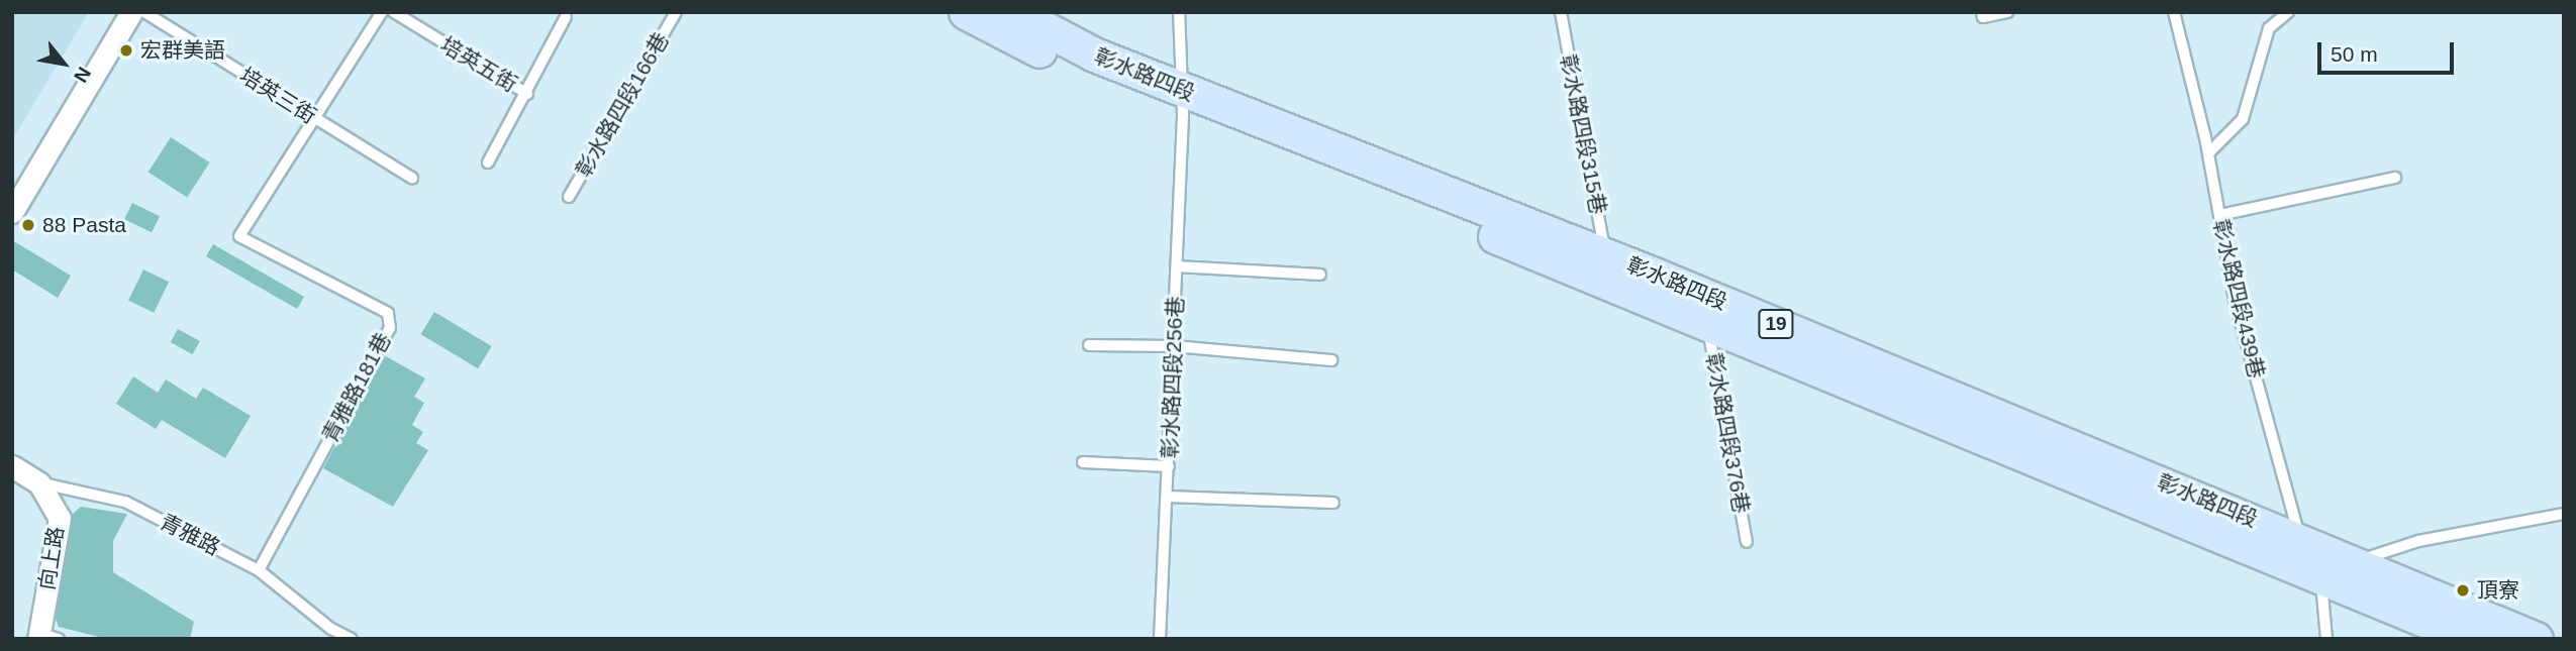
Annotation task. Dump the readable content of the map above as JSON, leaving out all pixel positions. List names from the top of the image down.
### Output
{
  "streets": {
    "main road": ["彰水路四段", "19"],
    "street": ["青雅路", "向上路"],
    "lane": [
      "培英五街",
      "培英三街",
      "彰水路四段166巷",
      "彰水路四段315巷",
      "彰水路四段439巷",
      "彰水路四段256巷",
      "青雅路181巷",
      "彰水路四段376巷"
    ]
  },
  "crossings": [
    ["彰水路四段", "彰水路四段315巷"],
    ["彰水路四段", "彰水路四段439巷"],
    ["彰水路四段", "彰水路四段256巷"],
    ["彰水路四段", "彰水路四段376巷"],
    ["培英三街", "青雅路181巷"],
    ["青雅路181巷", "青雅路"],
    ["青雅路", "向上路"]
  ],
  "places": ["宏群美語", "88 Pasta", "頂寮"],
  "scale_bar": "50 m",
  "north": "bottom right"
}
